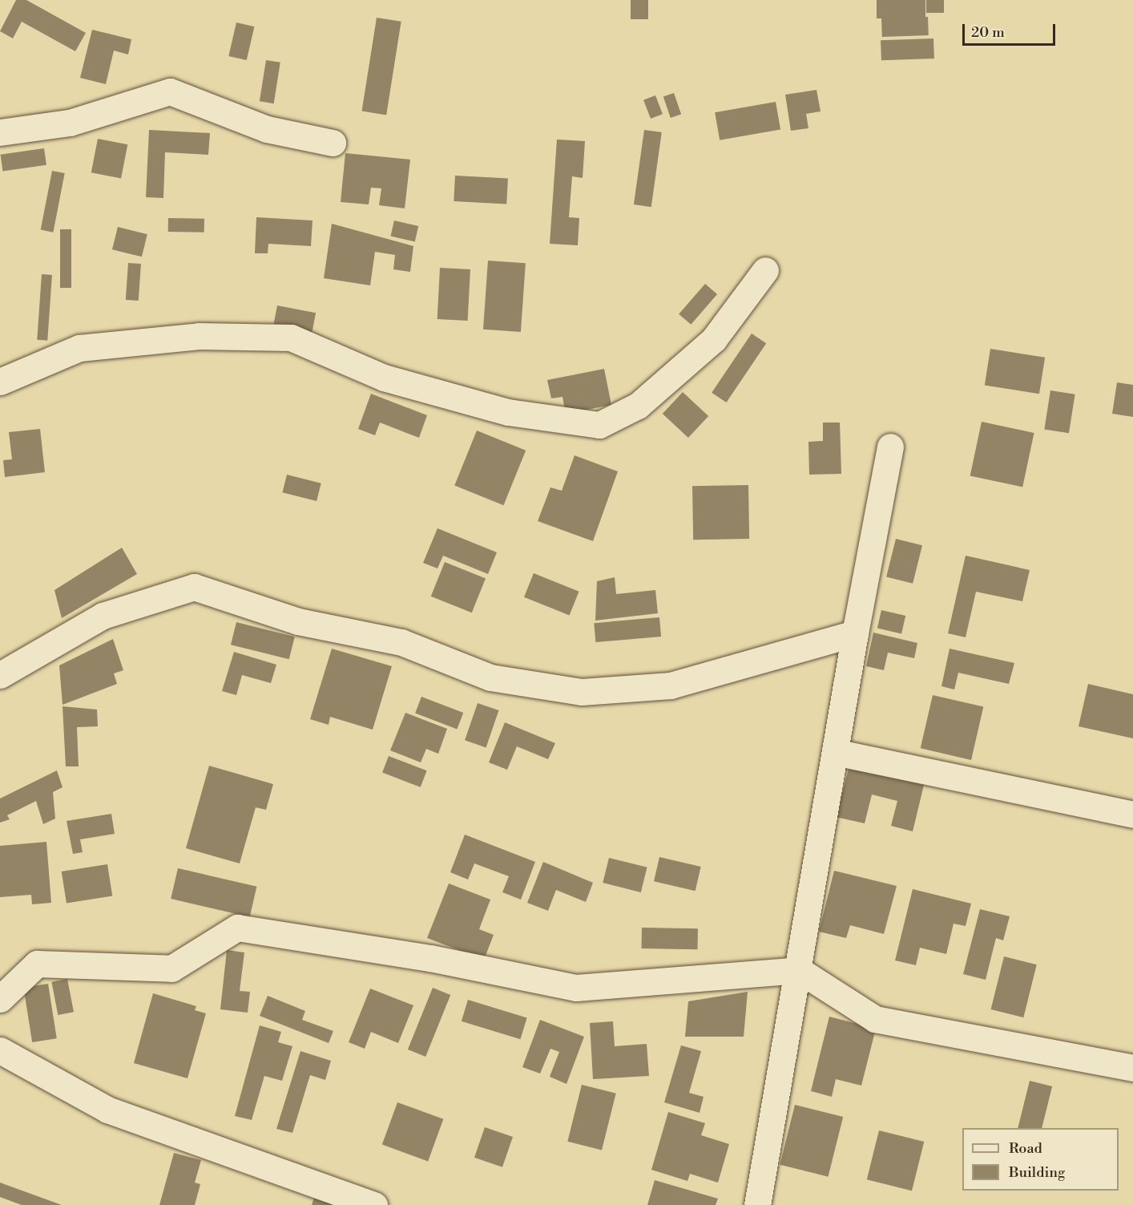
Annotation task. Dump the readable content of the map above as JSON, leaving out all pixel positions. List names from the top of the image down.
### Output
{
  "legend": ["Road", "Building"],
  "scale_bar": "20 m"
}
